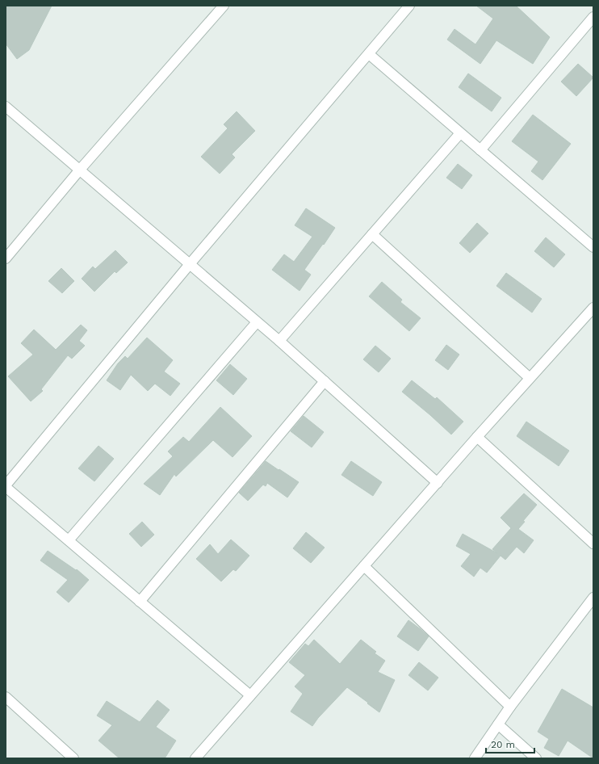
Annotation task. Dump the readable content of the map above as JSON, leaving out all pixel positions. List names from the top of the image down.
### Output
{
  "scale_bar": "20 m"
}
